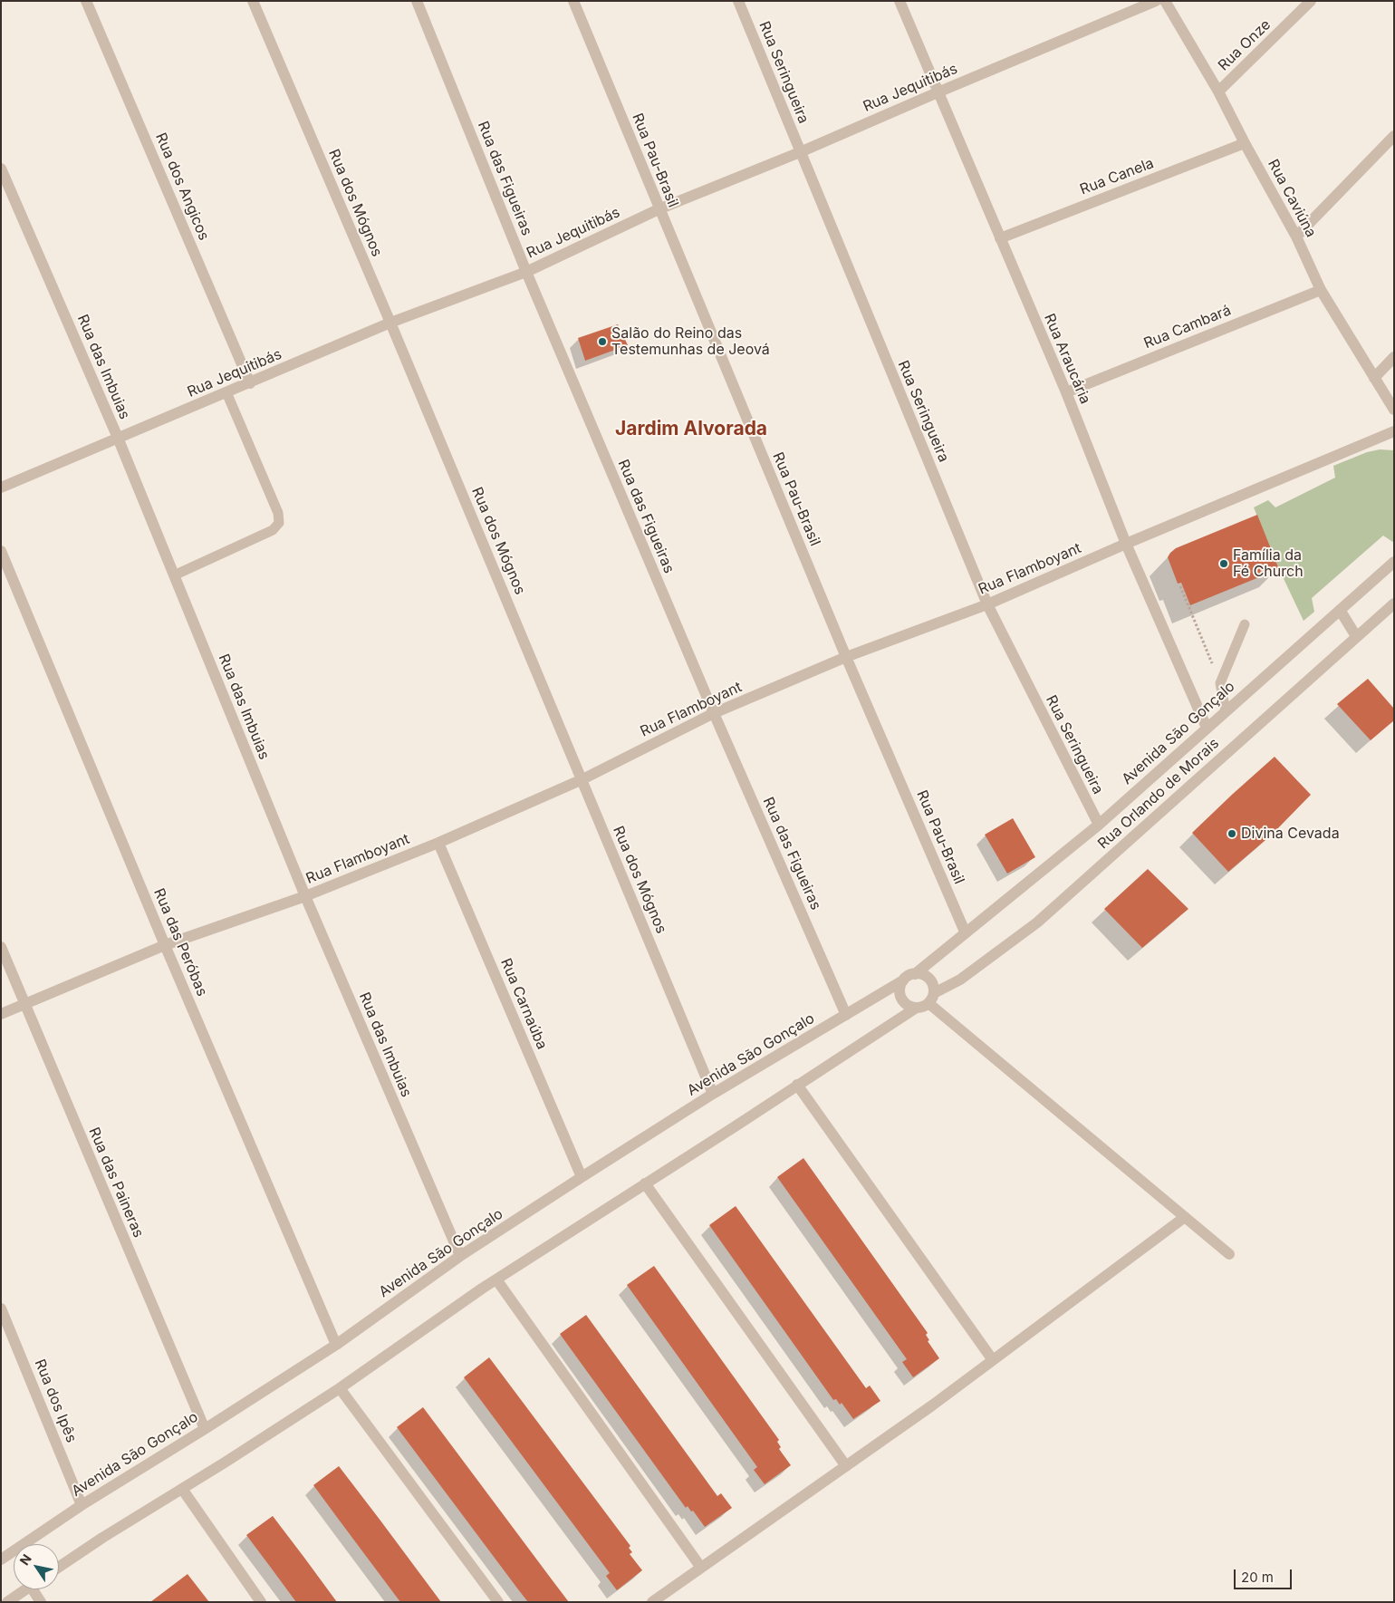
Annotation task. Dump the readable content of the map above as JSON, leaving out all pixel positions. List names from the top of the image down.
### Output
{
  "streets": {
    "street": [
      "Rua Onze",
      "Rua Seringueira",
      "Rua Jequitibás",
      "Rua Pau-Brasil",
      "Rua Canela",
      "Rua das Figueiras",
      "Rua dos Angicos",
      "Rua Caviúna",
      "Rua dos Mógnos",
      "Rua Cambará",
      "Rua Araucária",
      "Rua das Imbuias",
      "Rua Flamboyant",
      "Avenida São Gonçalo",
      "Rua Orlando de Morais",
      "Rua das Peróbas",
      "Rua Carnaúba",
      "Rua das Paineras",
      "Rua dos Ipês"
    ]
  },
  "crossings": [
    ["Rua Onze", "Rua Caviúna"],
    ["Rua Seringueira", "Rua Jequitibás"],
    ["Rua Seringueira", "Rua Flamboyant"],
    ["Rua Seringueira", "Avenida São Gonçalo"],
    ["Rua Jequitibás", "Rua Pau-Brasil"],
    ["Rua Jequitibás", "Rua das Figueiras"],
    ["Rua Jequitibás", "Rua dos Angicos"],
    ["Rua Jequitibás", "Rua dos Mógnos"],
    ["Rua Jequitibás", "Rua Araucária"],
    ["Rua Jequitibás", "Rua das Imbuias"],
    ["Rua Pau-Brasil", "Rua Flamboyant"],
    ["Rua Pau-Brasil", "Avenida São Gonçalo"],
    ["Rua Canela", "Rua Caviúna"],
    ["Rua Canela", "Rua Araucária"],
    ["Rua das Figueiras", "Rua Flamboyant"],
    ["Rua das Figueiras", "Avenida São Gonçalo"],
    ["Rua Caviúna", "Rua Cambará"],
    ["Rua dos Mógnos", "Rua Flamboyant"],
    ["Rua dos Mógnos", "Avenida São Gonçalo"],
    ["Rua Cambará", "Rua Araucária"],
    ["Rua Araucária", "Rua Flamboyant"],
    ["Rua Araucária", "Avenida São Gonçalo"],
    ["Rua das Imbuias", "Rua Flamboyant"],
    ["Rua das Imbuias", "Avenida São Gonçalo"],
    ["Rua Flamboyant", "Rua das Peróbas"],
    ["Rua Flamboyant", "Rua Carnaúba"],
    ["Rua Flamboyant", "Rua das Paineras"],
    ["Avenida São Gonçalo", "Rua Orlando de Morais"],
    ["Avenida São Gonçalo", "Rua das Peróbas"],
    ["Avenida São Gonçalo", "Rua Carnaúba"],
    ["Avenida São Gonçalo", "Rua das Paineras"],
    ["Avenida São Gonçalo", "Rua dos Ipês"]
  ],
  "districts": ["Jardim Alvorada"],
  "places": ["Salão do Reino das Testemunhas de Jeová", "Família da Fé Church", "Divina Cevada"],
  "scale_bar": "20 m",
  "north": "top left"
}
